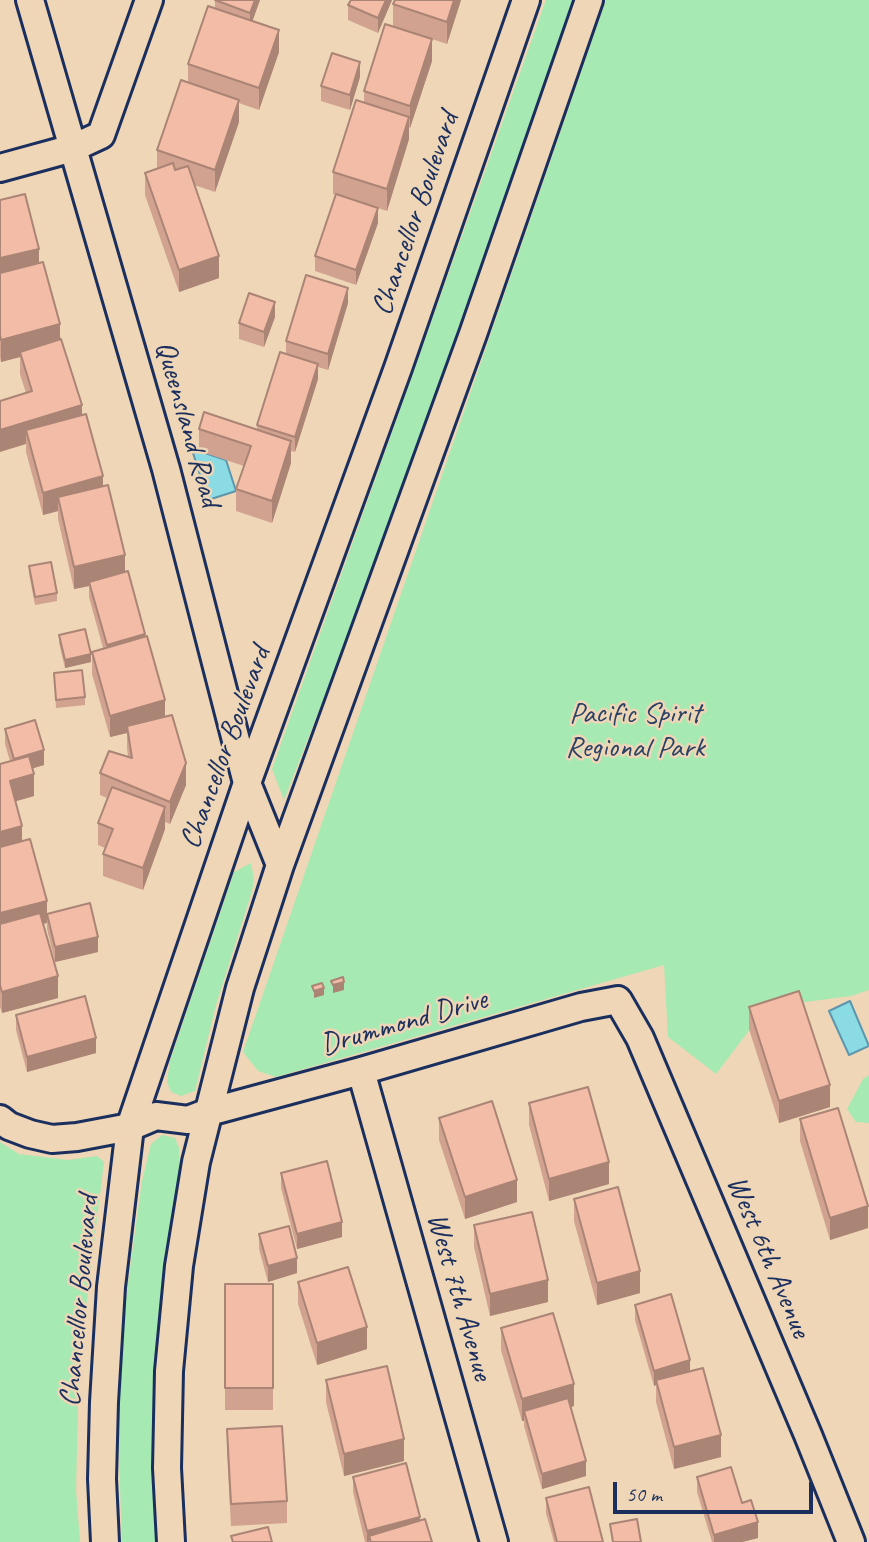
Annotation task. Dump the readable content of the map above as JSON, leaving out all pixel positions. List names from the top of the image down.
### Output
{
  "streets": {
    "street": [
      "Chancellor Boulevard",
      "Queensland Road",
      "Drummond Drive",
      "West 6th Avenue",
      "West 7th Avenue"
    ]
  },
  "crossings": [
    ["Chancellor Boulevard", "Queensland Road"],
    ["Chancellor Boulevard", "Drummond Drive"],
    ["Drummond Drive", "West 6th Avenue"],
    ["Drummond Drive", "West 7th Avenue"]
  ],
  "parks": ["Pacific Spirit Regional Park"],
  "scale_bar": "50 m"
}
